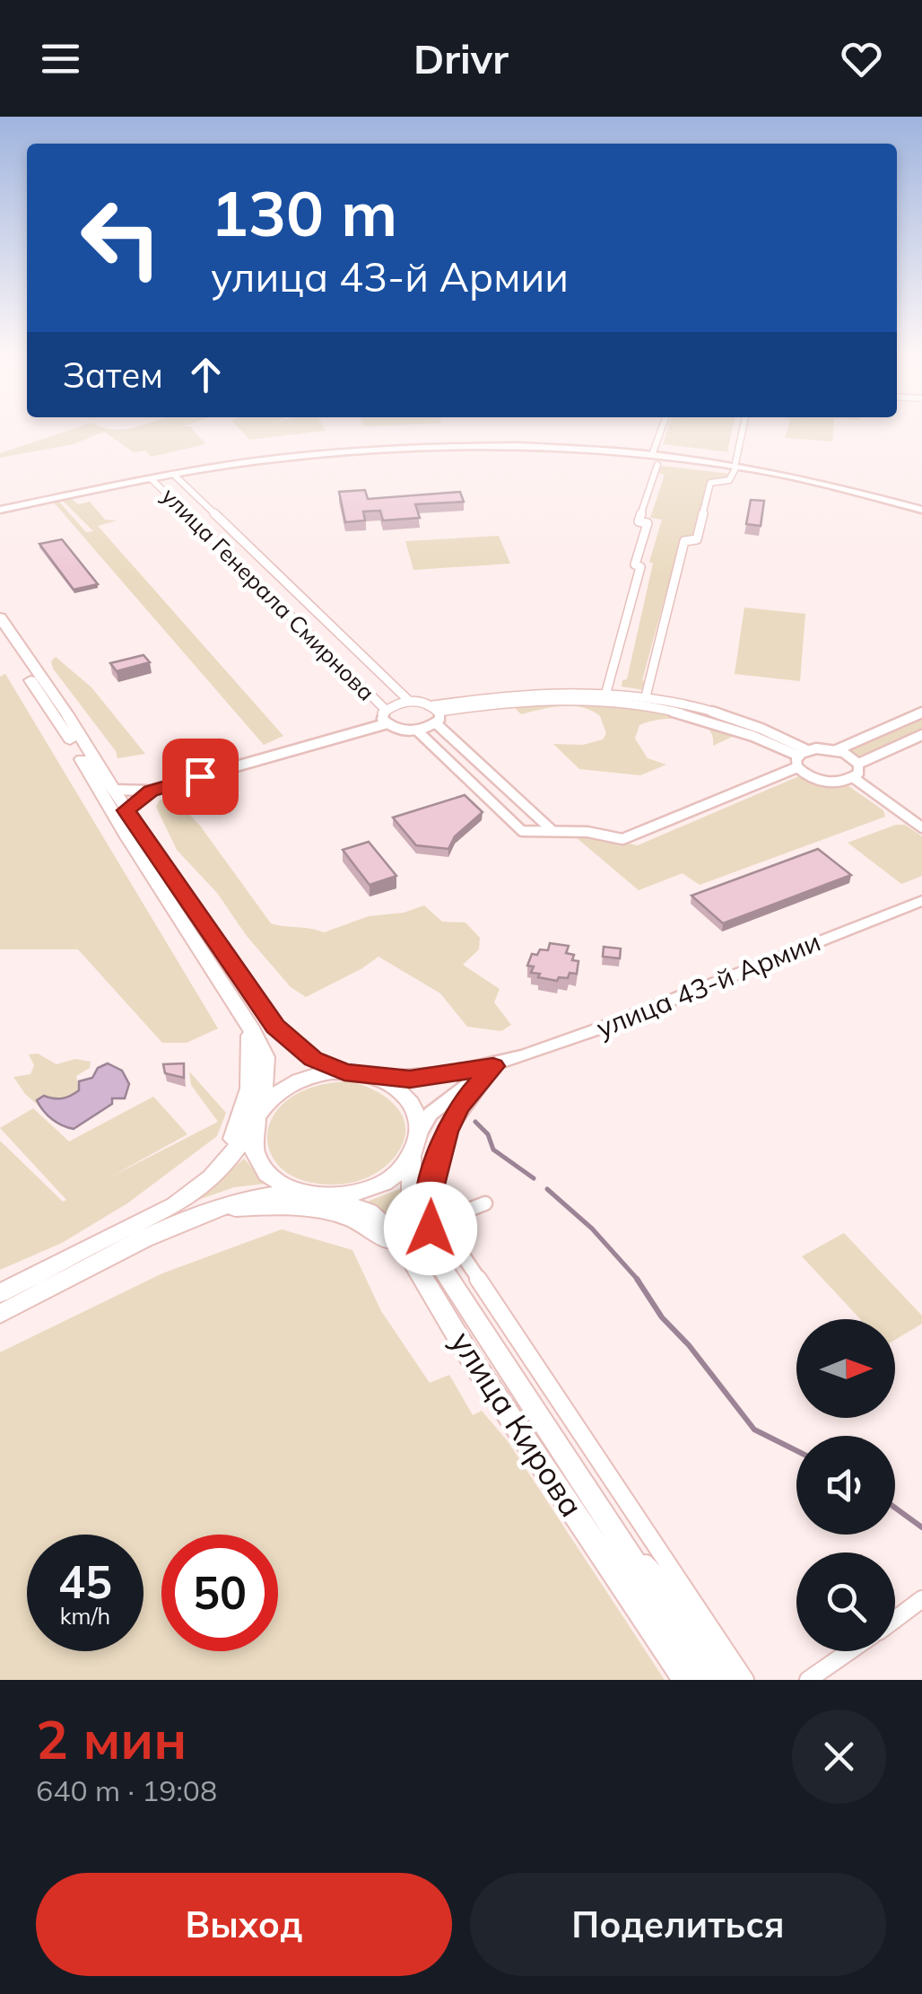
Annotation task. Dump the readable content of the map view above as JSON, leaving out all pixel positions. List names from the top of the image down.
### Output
{
  "streets": {
    "main road": ["улица 43-й Армии", "улица Кирова"],
    "street": ["улица Генерала Смирнова"]
  },
  "crossings": [
    ["улица 43-й Армии", "улица Кирова"]
  ],
  "north": "right",
  "page": {
    "header": "Drivr",
    "turn": ["130 m", "улица 43-й Армии"],
    "then": "Затем",
    "speed": "45 km/h",
    "limit": "50",
    "heading": ["2 мин", "640 m · 19:08"],
    "buttons": ["Выход", "Поделиться"]
  }
}
